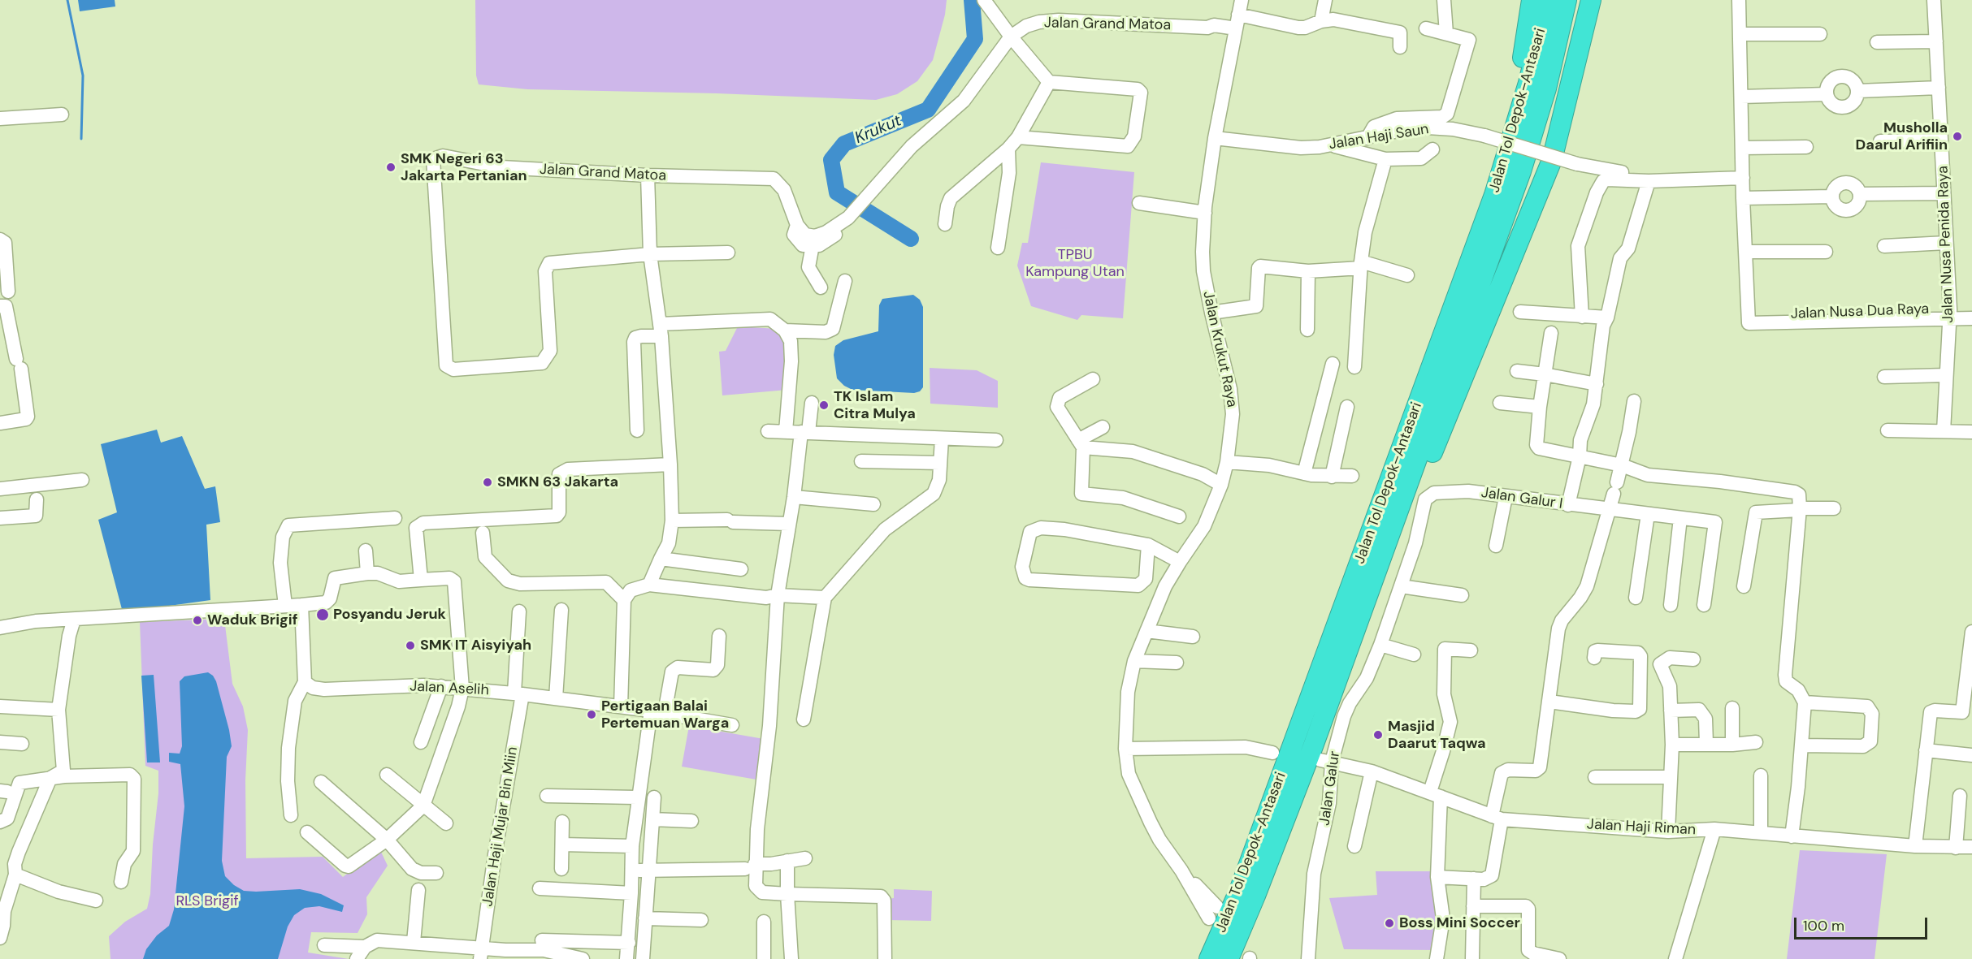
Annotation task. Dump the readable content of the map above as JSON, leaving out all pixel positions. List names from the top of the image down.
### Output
{
  "streets": {
    "highway": ["Jalan Tol Depok–Antasari"],
    "street": [
      "Jalan Grand Matoa",
      "Jalan Haji Saun",
      "Jalan Nusa Penida Raya",
      "Jalan Nusa Dua Raya",
      "Jalan Krukut Raya",
      "Jalan Galur I",
      "Jalan Aselih",
      "Jalan Galur",
      "Jalan Haji Mujar Bin Miin",
      "Jalan Haji Riman"
    ]
  },
  "crossings": [
    ["Jalan Grand Matoa", "Jalan Krukut Raya"],
    ["Jalan Haji Saun", "Jalan Krukut Raya"],
    ["Jalan Nusa Penida Raya", "Jalan Nusa Dua Raya"],
    ["Jalan Galur I", "Jalan Galur"],
    ["Jalan Aselih", "Jalan Haji Mujar Bin Miin"],
    ["Jalan Galur", "Jalan Haji Riman"]
  ],
  "water": ["Krukut"],
  "parks": ["TPBU Kampung Utan", "RLS Brigif"],
  "places": [
    "Musholla Daarul Arifiin",
    "SMK Negeri 63 Jakarta Pertanian",
    "TK Islam Citra Mulya",
    "SMKN 63 Jakarta",
    "Posyandu Jeruk",
    "Waduk Brigif",
    "SMK IT Aisyiyah",
    "Pertigaan Balai Pertemuan Warga",
    "Masjid Daarut Taqwa",
    "Boss Mini Soccer"
  ],
  "scale_bar": "100 m"
}
